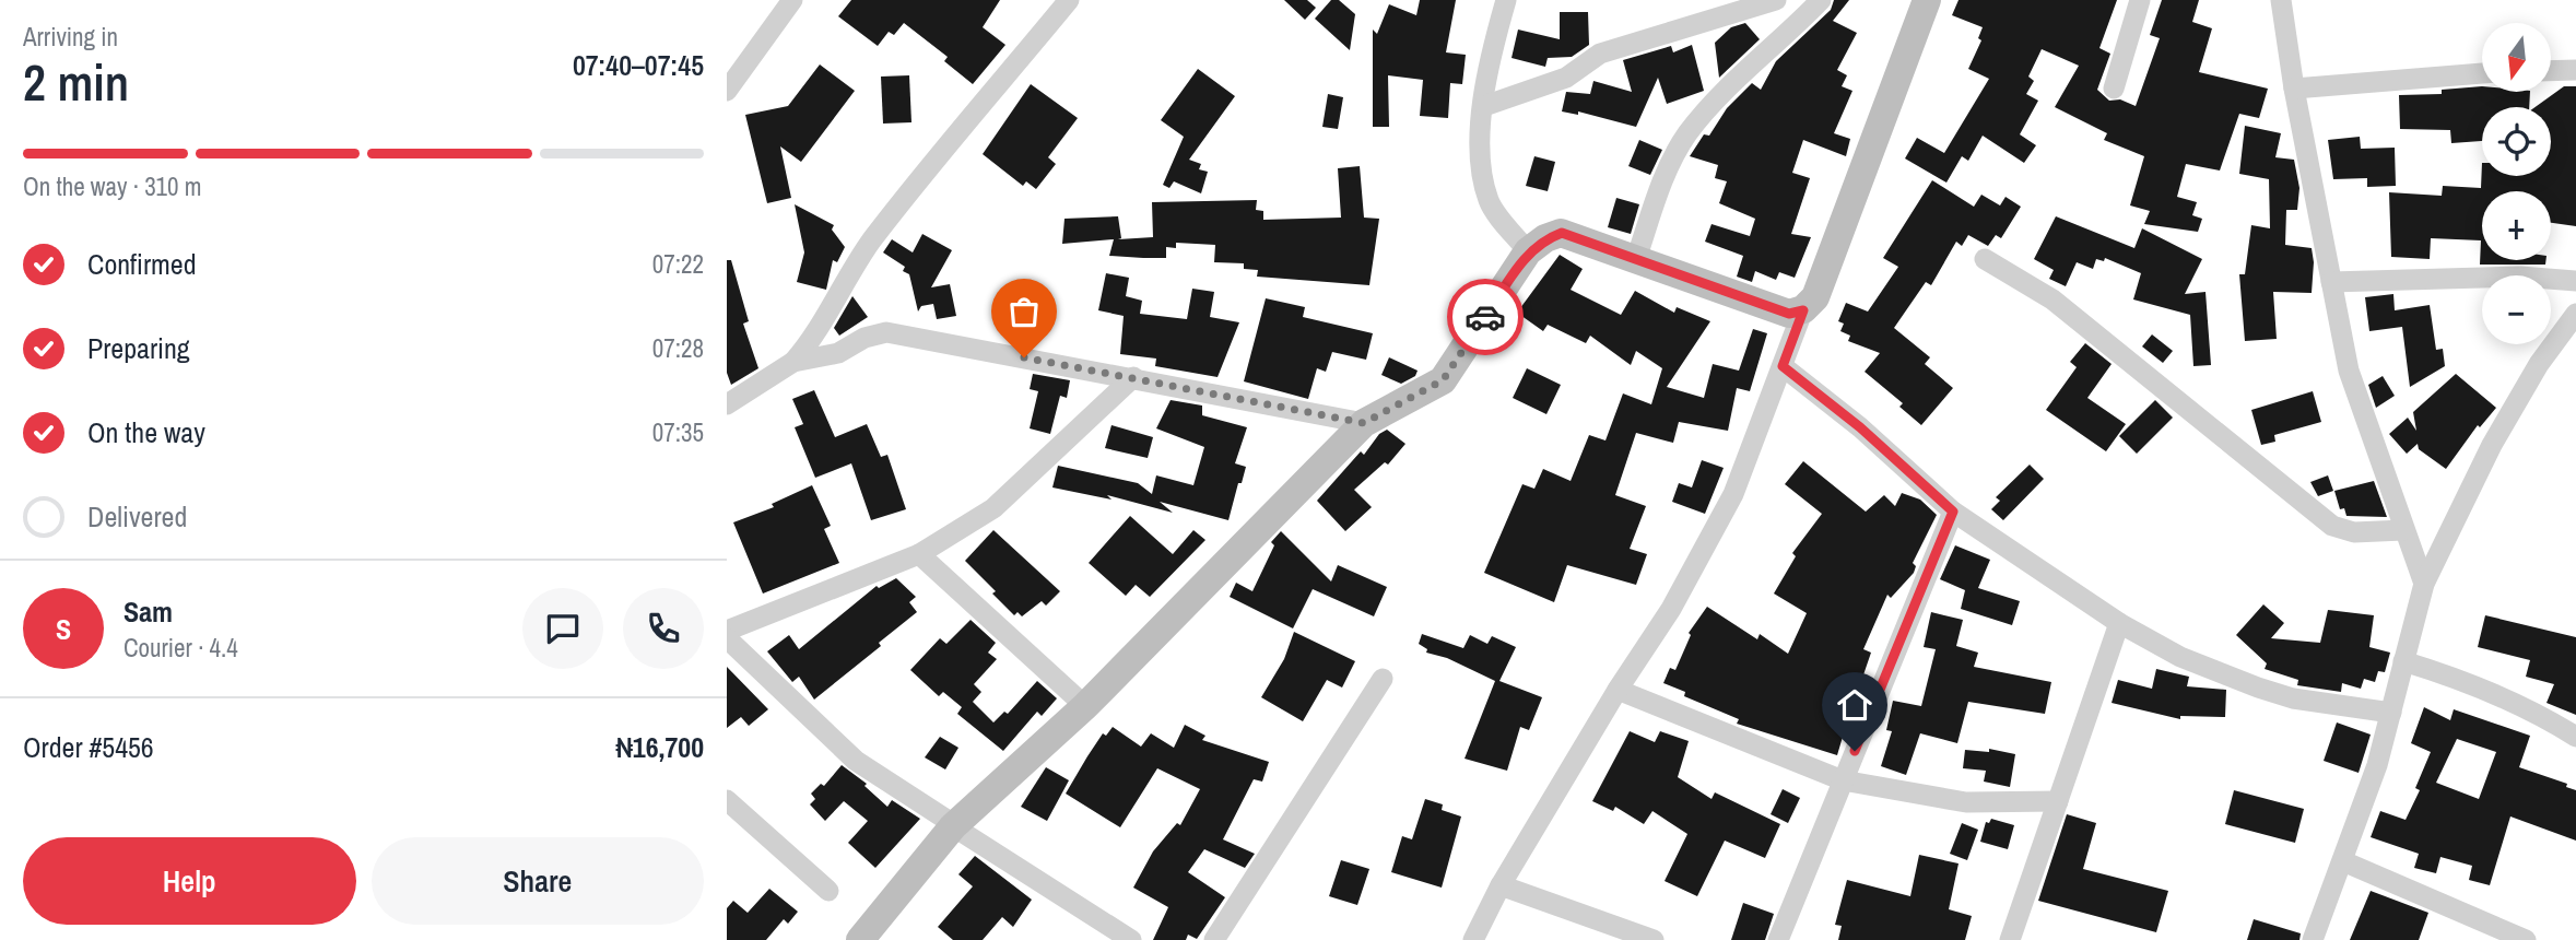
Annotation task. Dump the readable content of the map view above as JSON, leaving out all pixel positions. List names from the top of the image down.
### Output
{
  "north": "bottom",
  "page": {
    "heading": ["2 min", "Arriving in", "07:40–07:45"],
    "panel": [
      "Sam",
      "Courier · 4.4",
      "Order #5456",
      "₦16,700"
    ],
    "map_buttons": ["+", "−"],
    "bar": "On the way · 310 m",
    "list": [
      ["Confirmed", "07:22"],
      ["Preparing", "07:28"],
      ["On the way", "07:35"],
      "Delivered"
    ],
    "round": "S",
    "buttons": ["Help", "Share"]
  }
}
